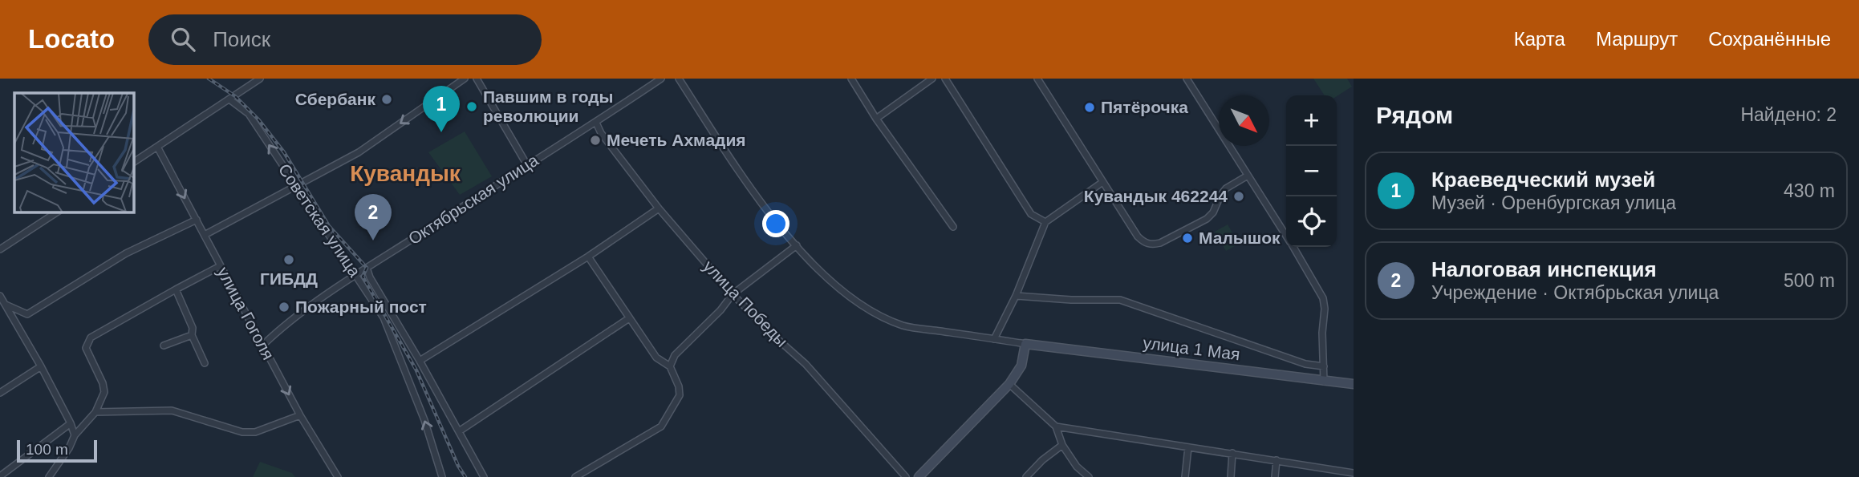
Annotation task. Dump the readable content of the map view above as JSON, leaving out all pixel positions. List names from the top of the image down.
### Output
{
  "streets": {
    "main road": ["улица 1 Мая"],
    "street": [
      "Октябрьская улица",
      "Советская улица",
      "улица Победы",
      "улица Гоголя"
    ]
  },
  "crossings": [
    ["Октябрьская улица", "Советская улица"],
    ["Октябрьская улица", "улица Победы"],
    ["Октябрьская улица", "улица Гоголя"]
  ],
  "one_way": ["улица Гоголя"],
  "districts": ["Кувандык"],
  "places": [
    "Сбербанк",
    "Павшим в годы революции",
    "Пятёрочка",
    "Мечеть Ахмадия",
    "Кувандык 462244",
    "Малышок",
    "ГИБДД",
    "Пожарный пост"
  ],
  "scale_bar": "100 m",
  "north": "bottom right",
  "page": {
    "header": "Locato",
    "search": "Поиск",
    "nav": ["Карта", "Маршрут", "Сохранённые"],
    "heading": ["Рядом", "Найдено: 2"],
    "pins": ["1", "2"],
    "map_buttons": ["+", "−"],
    "list": [
      {
        "mark": "1",
        "name": "Краеведческий музей",
        "note": "Музей · Оренбургская улица",
        "value": "430 m"
      },
      {
        "mark": "2",
        "name": "Налоговая инспекция",
        "note": "Учреждение · Октябрьская улица",
        "value": "500 m"
      }
    ],
    "scale": "100 m"
  }
}
